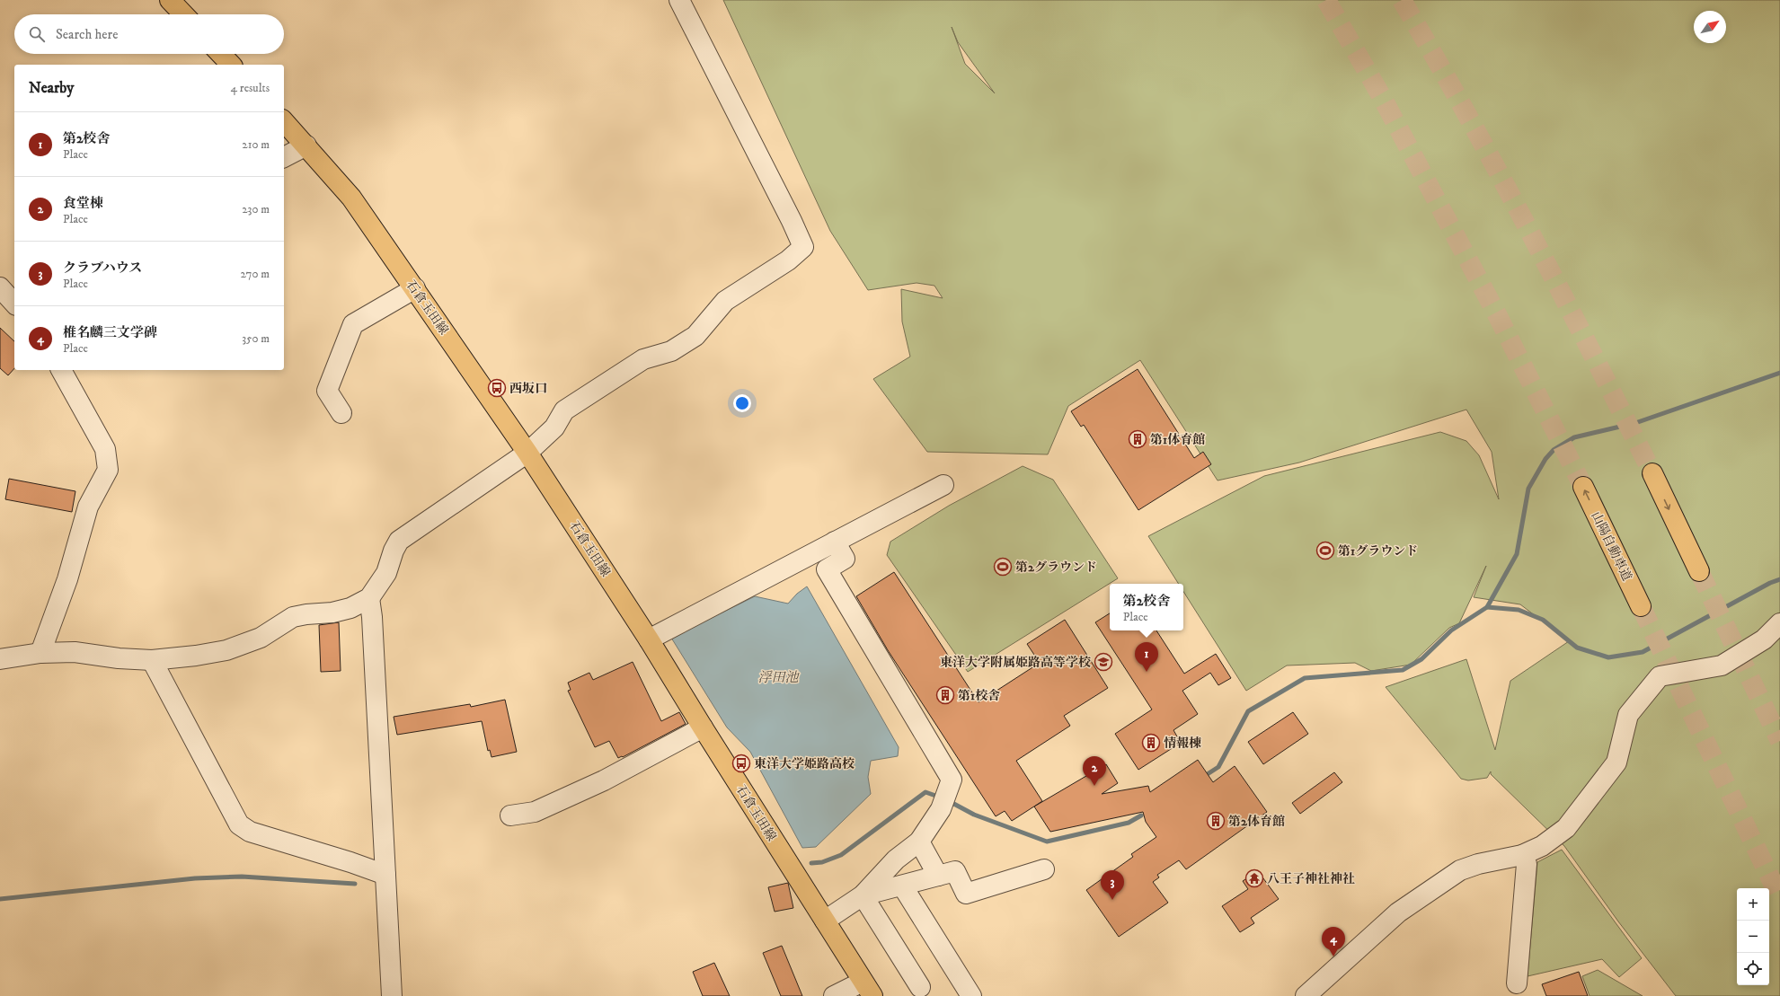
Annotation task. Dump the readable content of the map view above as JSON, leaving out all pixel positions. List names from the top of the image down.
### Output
{
  "streets": {
    "main road": ["石倉玉田線", "山陽自動車道"]
  },
  "water": ["浮田池"],
  "places": {
    "bus stop": ["西坂口", "東洋大学姫路高校"],
    "building": [
      "第1体育館",
      "第1校舎",
      "情報棟",
      "第2体育館"
    ],
    "sports": ["第1グラウンド", "第2グラウンド"],
    "school or university": ["東洋大学附属姫路高等学校"],
    "temple": ["八王子神社神社"]
  },
  "north": "top right",
  "page": {
    "search": "Search here",
    "heading": ["Nearby", "4 results"],
    "list": [
      {
        "mark": "1",
        "name": "第2校舎",
        "note": "Place",
        "value": "210 m"
      },
      {
        "mark": "2",
        "name": "食堂棟",
        "note": "Place",
        "value": "230 m"
      },
      {
        "mark": "3",
        "name": "クラブハウス",
        "note": "Place",
        "value": "270 m"
      },
      {
        "mark": "4",
        "name": "椎名麟三文学碑",
        "note": "Place",
        "value": "350 m"
      }
    ],
    "popup": ["第2校舎", "Place"],
    "pins": [
      "1",
      "2",
      "3",
      "4"
    ],
    "map_buttons": ["+", "−"]
  }
}
